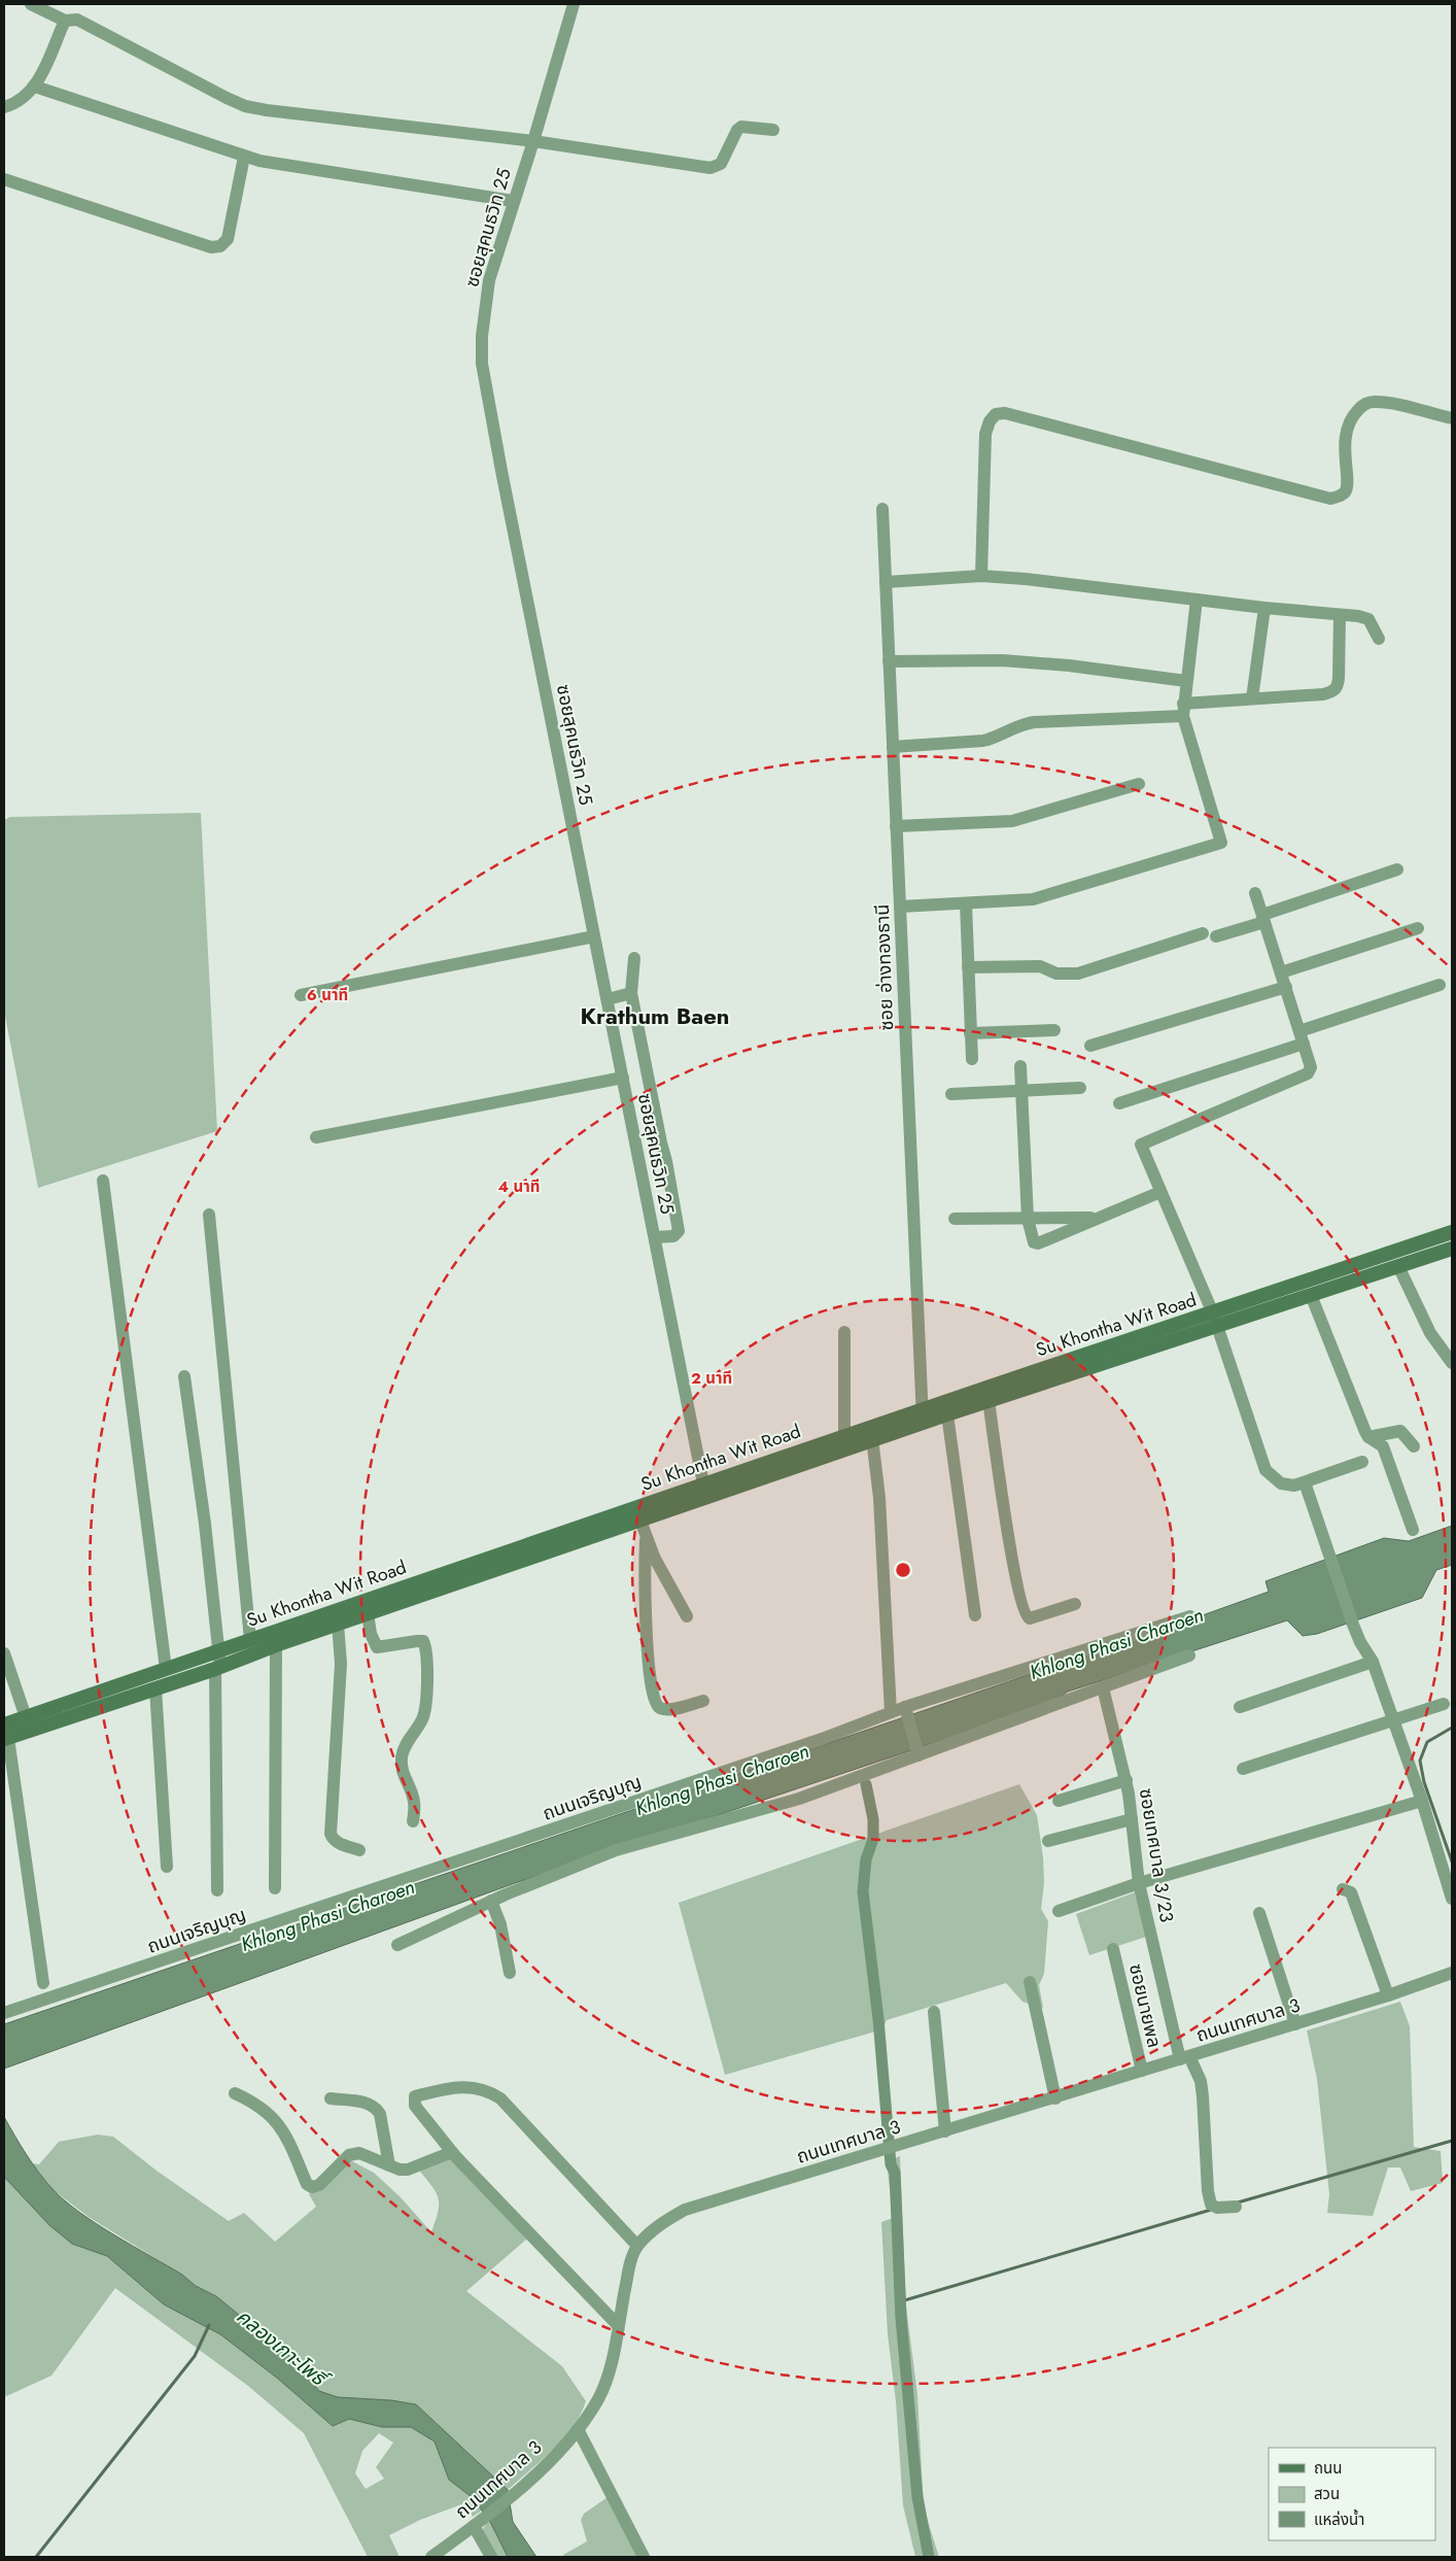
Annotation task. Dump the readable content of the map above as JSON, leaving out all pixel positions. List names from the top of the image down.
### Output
{
  "streets": {
    "main road": ["Su Khontha Wit Road"],
    "street": [
      "ซอยสุคนธวิท 25",
      "ซอย อ่างทองธานี",
      "ถนนเจริญบุญ",
      "ซอยเทศบาล 3/23",
      "ซอยนายพล",
      "ถนนเทศบาล 3"
    ]
  },
  "crossings": [
    ["ซอยสุคนธวิท 25", "Su Khontha Wit Road"],
    ["ซอย อ่างทองธานี", "Su Khontha Wit Road"],
    ["ซอยเทศบาล 3/23", "ถนนเทศบาล 3"],
    ["ซอยนายพล", "ถนนเทศบาล 3"]
  ],
  "districts": ["Krathum Baen"],
  "water": ["Khlong Phasi Charoen", "คลองเกาะโพธิ์"],
  "legend": ["ถนน", "สวน", "แหล่งน้ำ"],
  "rings": ["6 นาที", "4 นาที", "2 นาที"]
}
